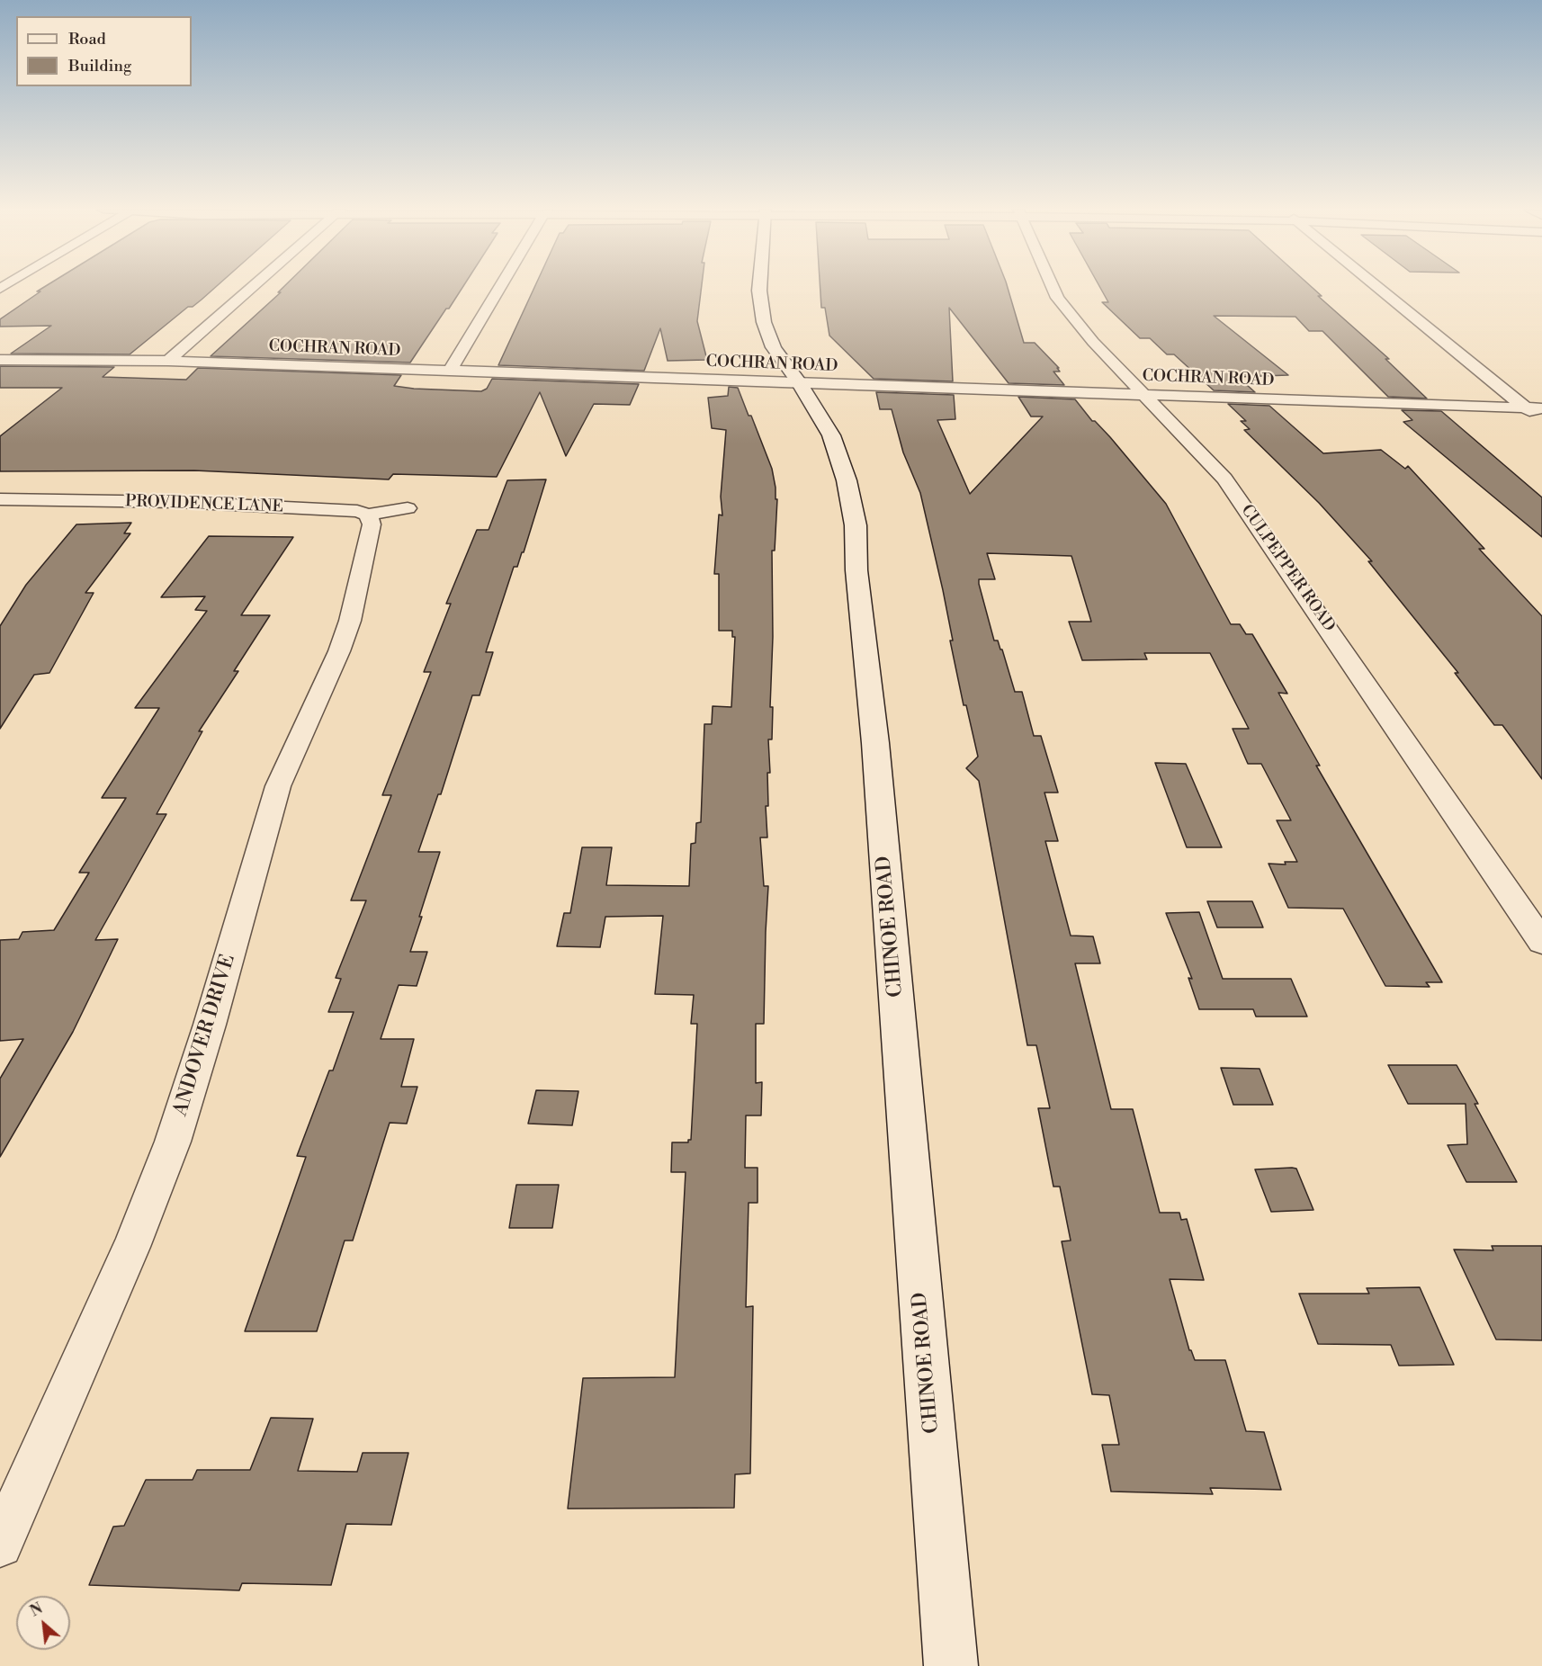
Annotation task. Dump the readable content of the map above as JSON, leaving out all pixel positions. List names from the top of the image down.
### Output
{
  "streets": {
    "street": [
      "COCHRAN ROAD",
      "PROVIDENCE LANE",
      "CULPEPPER ROAD",
      "CHINOE ROAD",
      "ANDOVER DRIVE"
    ]
  },
  "crossings": [
    ["COCHRAN ROAD", "CULPEPPER ROAD"],
    ["COCHRAN ROAD", "CHINOE ROAD"],
    ["PROVIDENCE LANE", "ANDOVER DRIVE"]
  ],
  "legend": ["Road", "Building"],
  "north": "top left"
}
